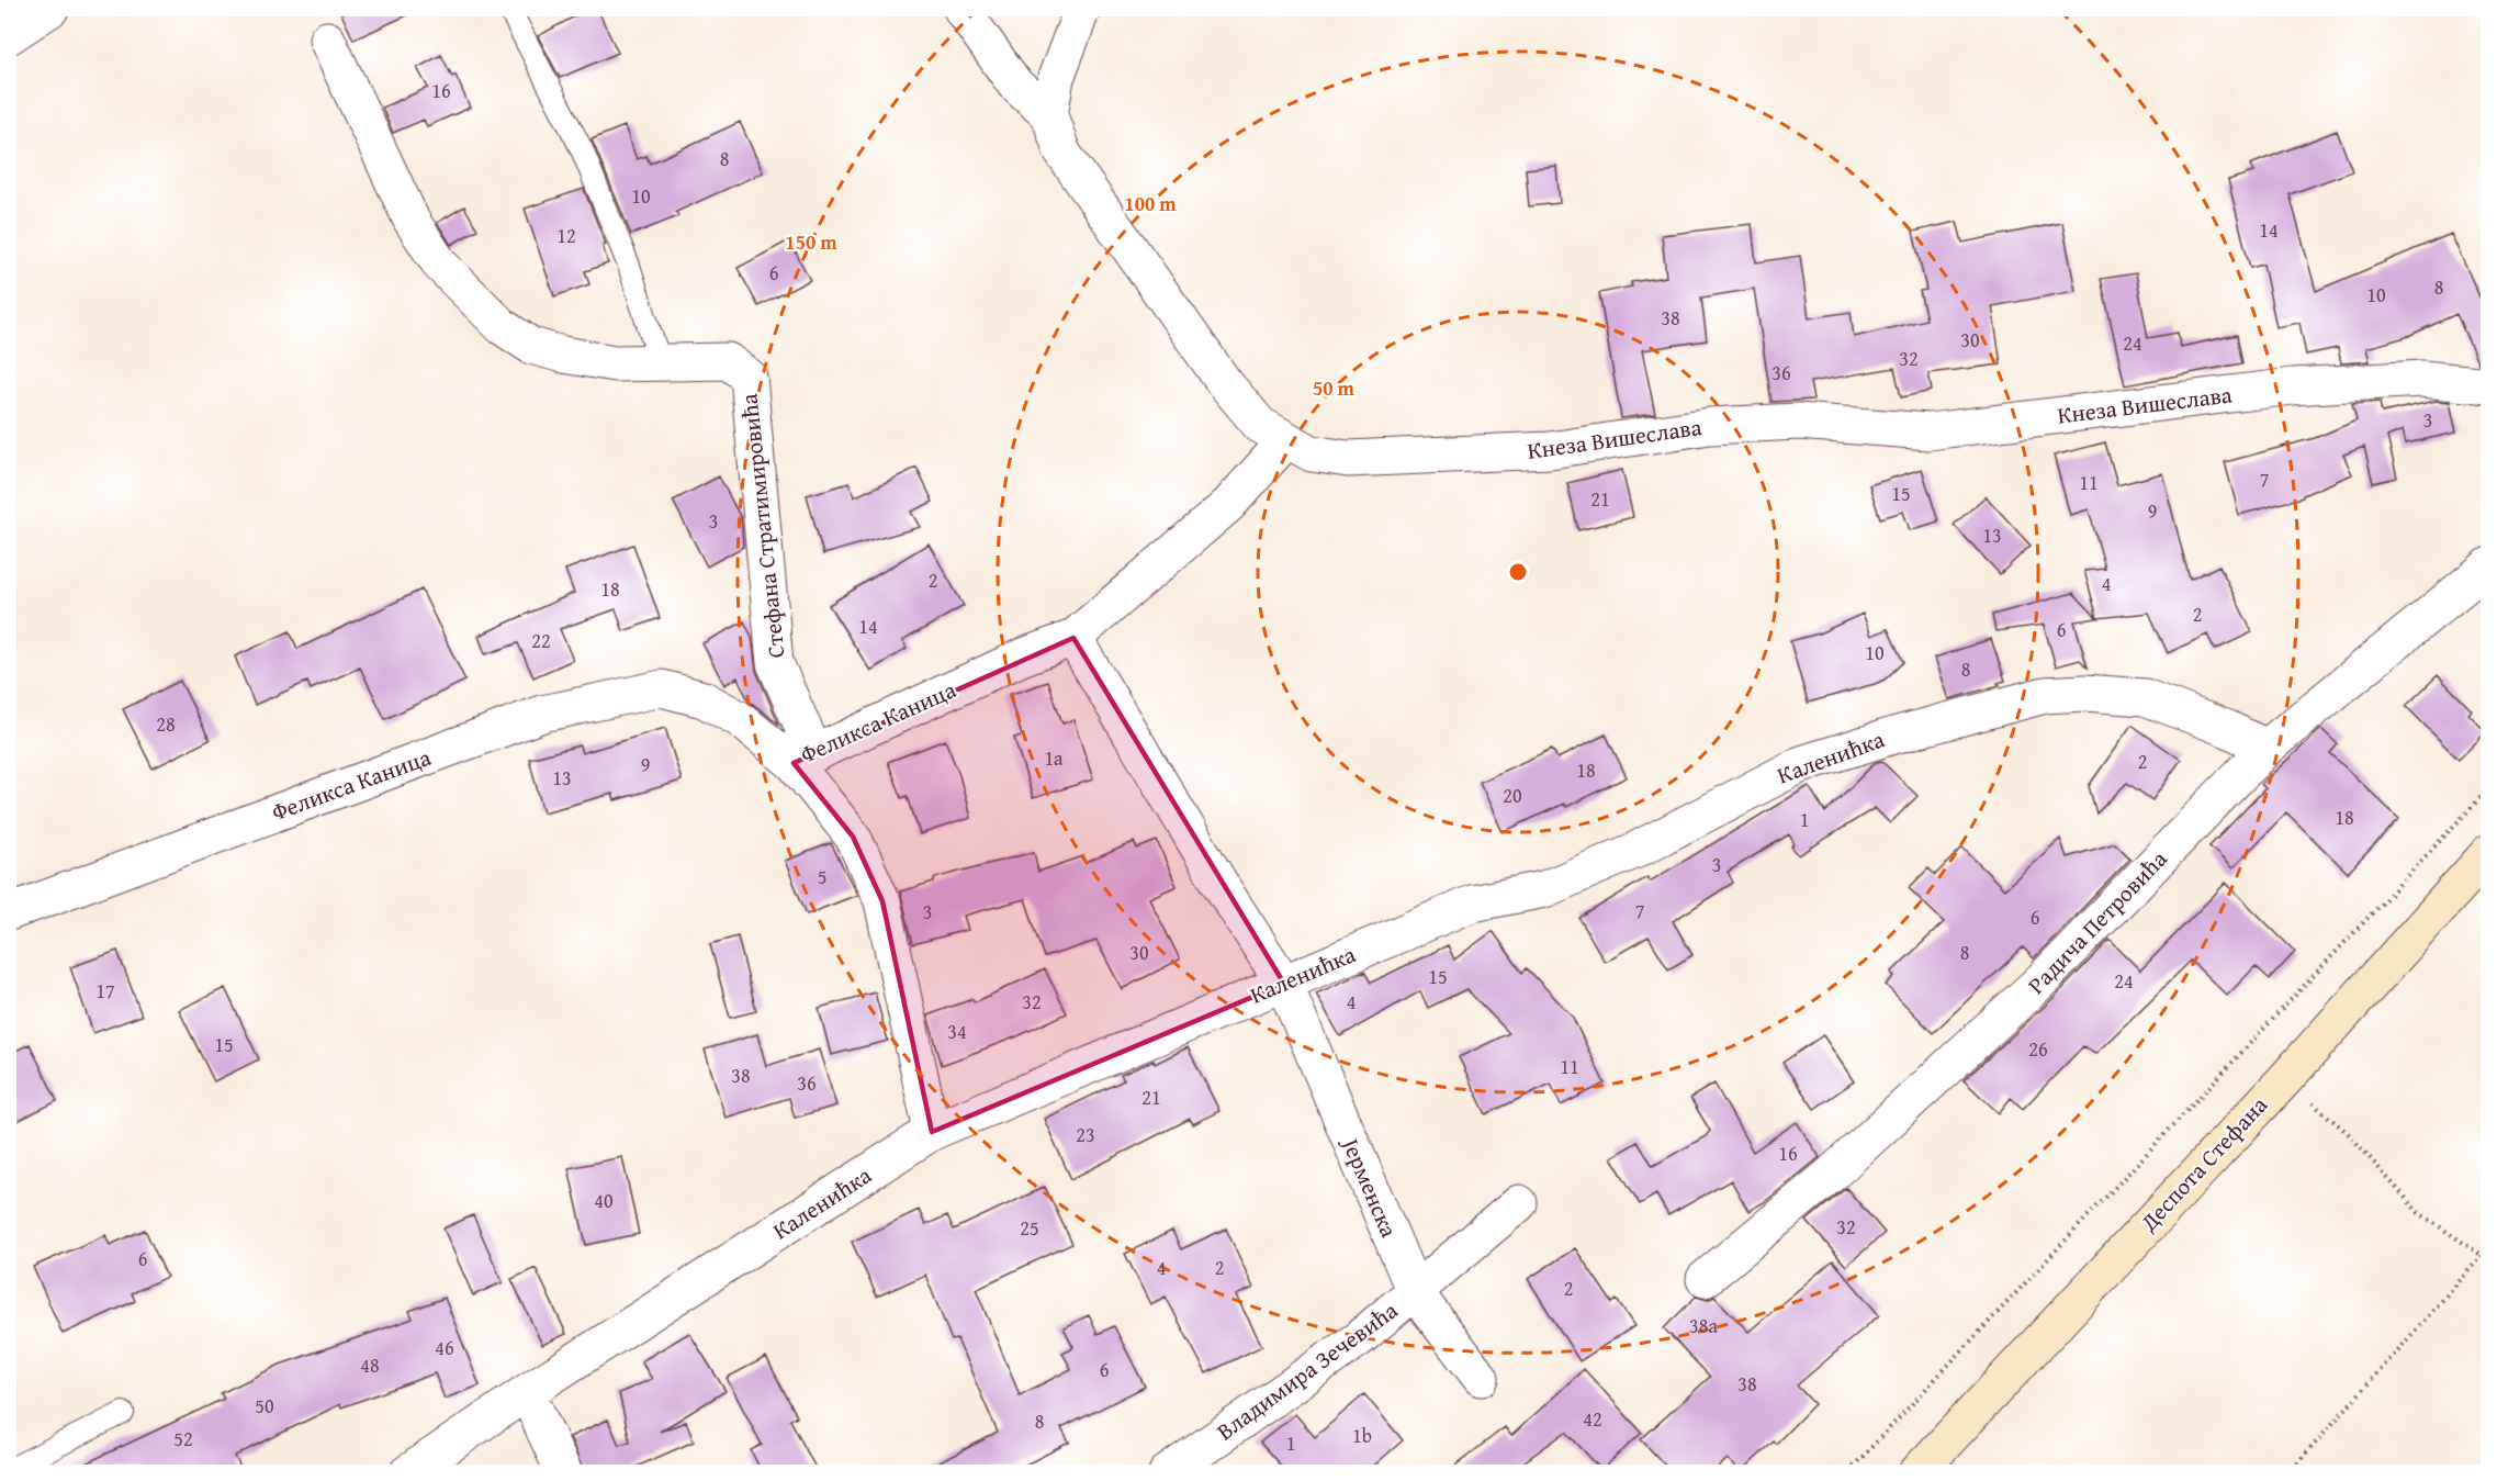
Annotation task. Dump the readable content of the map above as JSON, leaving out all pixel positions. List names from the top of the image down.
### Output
{
  "streets": {
    "main road": ["Деспота Стефана"],
    "street": [
      "Кнеза Вишеслава",
      "Стефана Стратимировића",
      "Феликса Каница",
      "Каленићка",
      "Радича Петровића",
      "Јерменска",
      "Владимира Зечевића"
    ]
  },
  "crossings": [
    ["Кнеза Вишеслава", "Феликса Каница"],
    ["Стефана Стратимировића", "Феликса Каница"],
    ["Феликса Каница", "Јерменска"],
    ["Каленићка", "Радича Петровића"],
    ["Каленићка", "Јерменска"],
    ["Јерменска", "Владимира Зечевића"]
  ],
  "house_numbers": [
    "16",
    "8",
    "10",
    "14",
    "12",
    "6",
    "8",
    "10",
    "38",
    "30",
    "24",
    "32",
    "36",
    "3",
    "7",
    "11",
    "15",
    "21",
    "9",
    "3",
    "13",
    "2",
    "4",
    "18",
    "2",
    "14",
    "6",
    "22",
    "10",
    "8",
    "28",
    "1a",
    "2",
    "9",
    "18",
    "13",
    "20",
    "18",
    "1",
    "3",
    "5",
    "7",
    "3",
    "6",
    "30",
    "8",
    "15",
    "24",
    "17",
    "32",
    "4",
    "34",
    "15",
    "26",
    "11",
    "38",
    "36",
    "21",
    "23",
    "16",
    "40",
    "32",
    "25",
    "6",
    "4",
    "2",
    "2",
    "38a",
    "46",
    "48",
    "6",
    "38",
    "50",
    "42",
    "8",
    "1b",
    "52",
    "1"
  ],
  "rings": ["100 m", "150 m", "50 m"]
}
